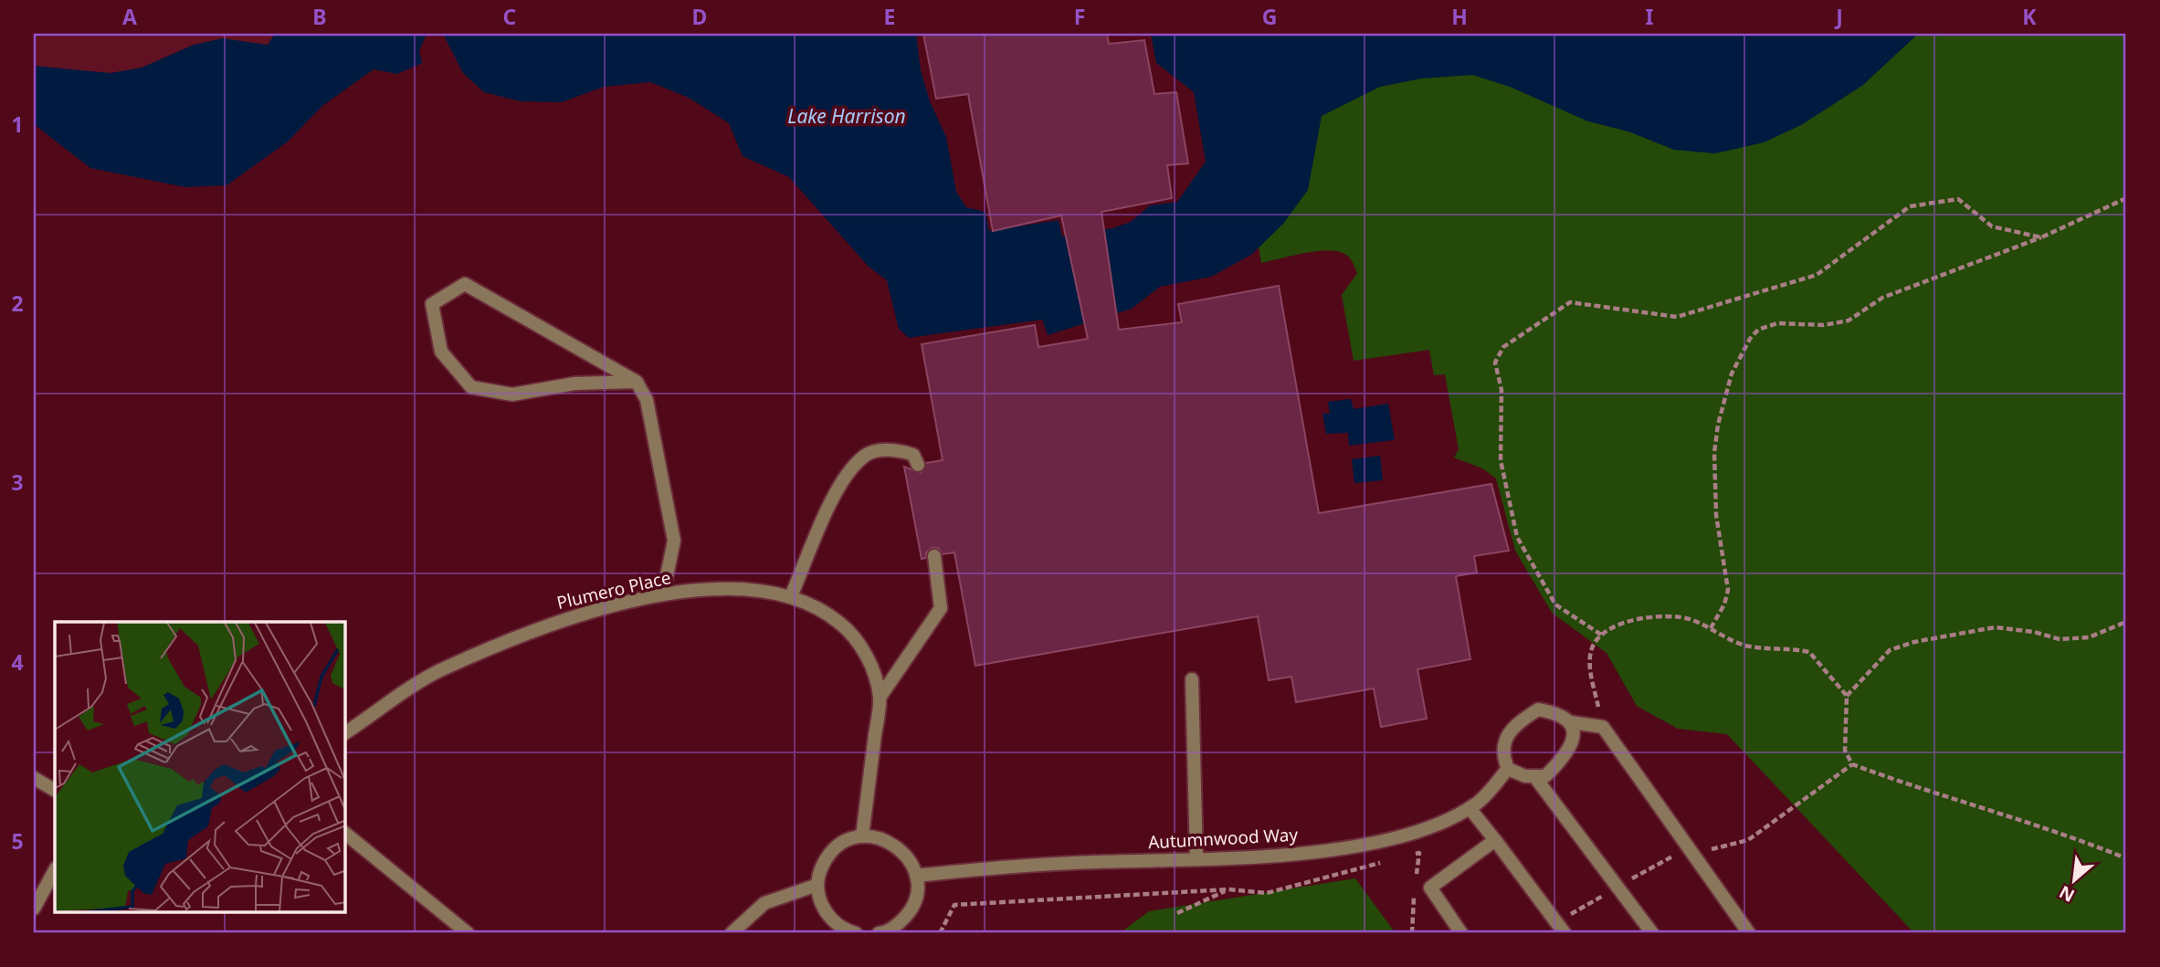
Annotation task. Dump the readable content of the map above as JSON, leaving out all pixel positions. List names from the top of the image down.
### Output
{
  "streets": {
    "street": ["Plumero Place", "Autumnwood Way"]
  },
  "water": ["Lake Harrison"],
  "north": "bottom left",
  "grid": {
    "columns": [
      "A",
      "B",
      "C",
      "D",
      "E",
      "F",
      "G",
      "H",
      "I",
      "J",
      "K"
    ],
    "rows": [
      "1",
      "2",
      "3",
      "4",
      "5"
    ]
  }
}
